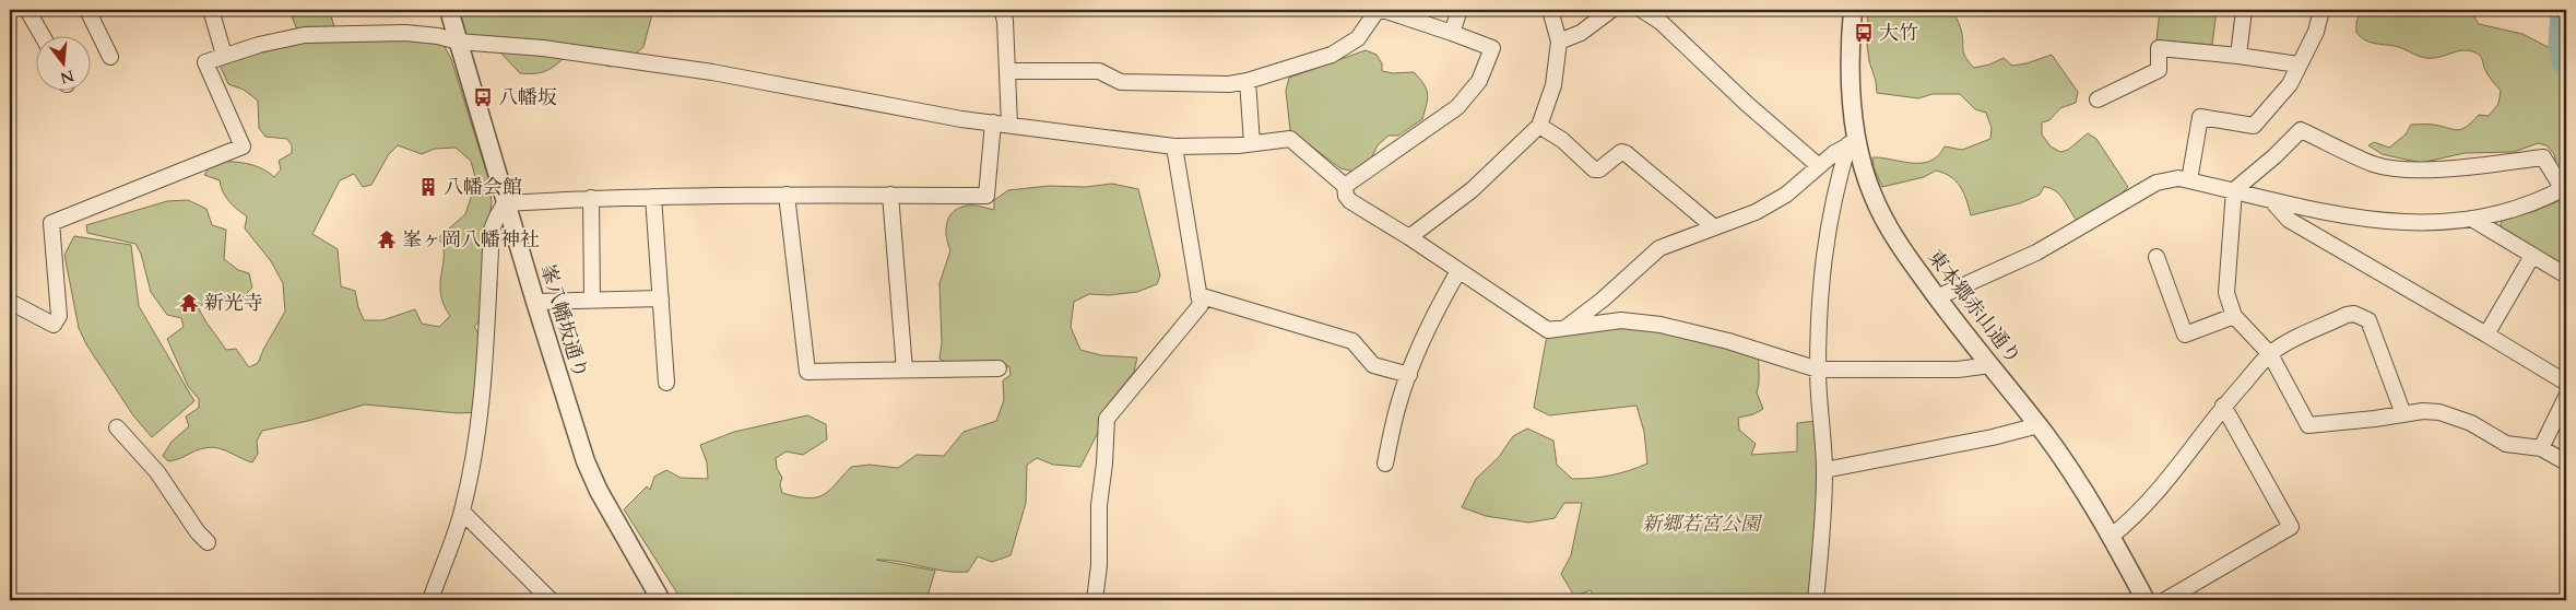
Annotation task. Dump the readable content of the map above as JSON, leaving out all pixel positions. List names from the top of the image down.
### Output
{
  "streets": {
    "street": ["東本郷赤山通り", "峯八幡坂通り"]
  },
  "parks": ["新郷若宮公園"],
  "places": {
    "bus stop": ["大竹", "八幡坂"],
    "building": ["八幡会館"],
    "temple": ["峯ヶ岡八幡神社", "新光寺"]
  },
  "north": "bottom"
}
